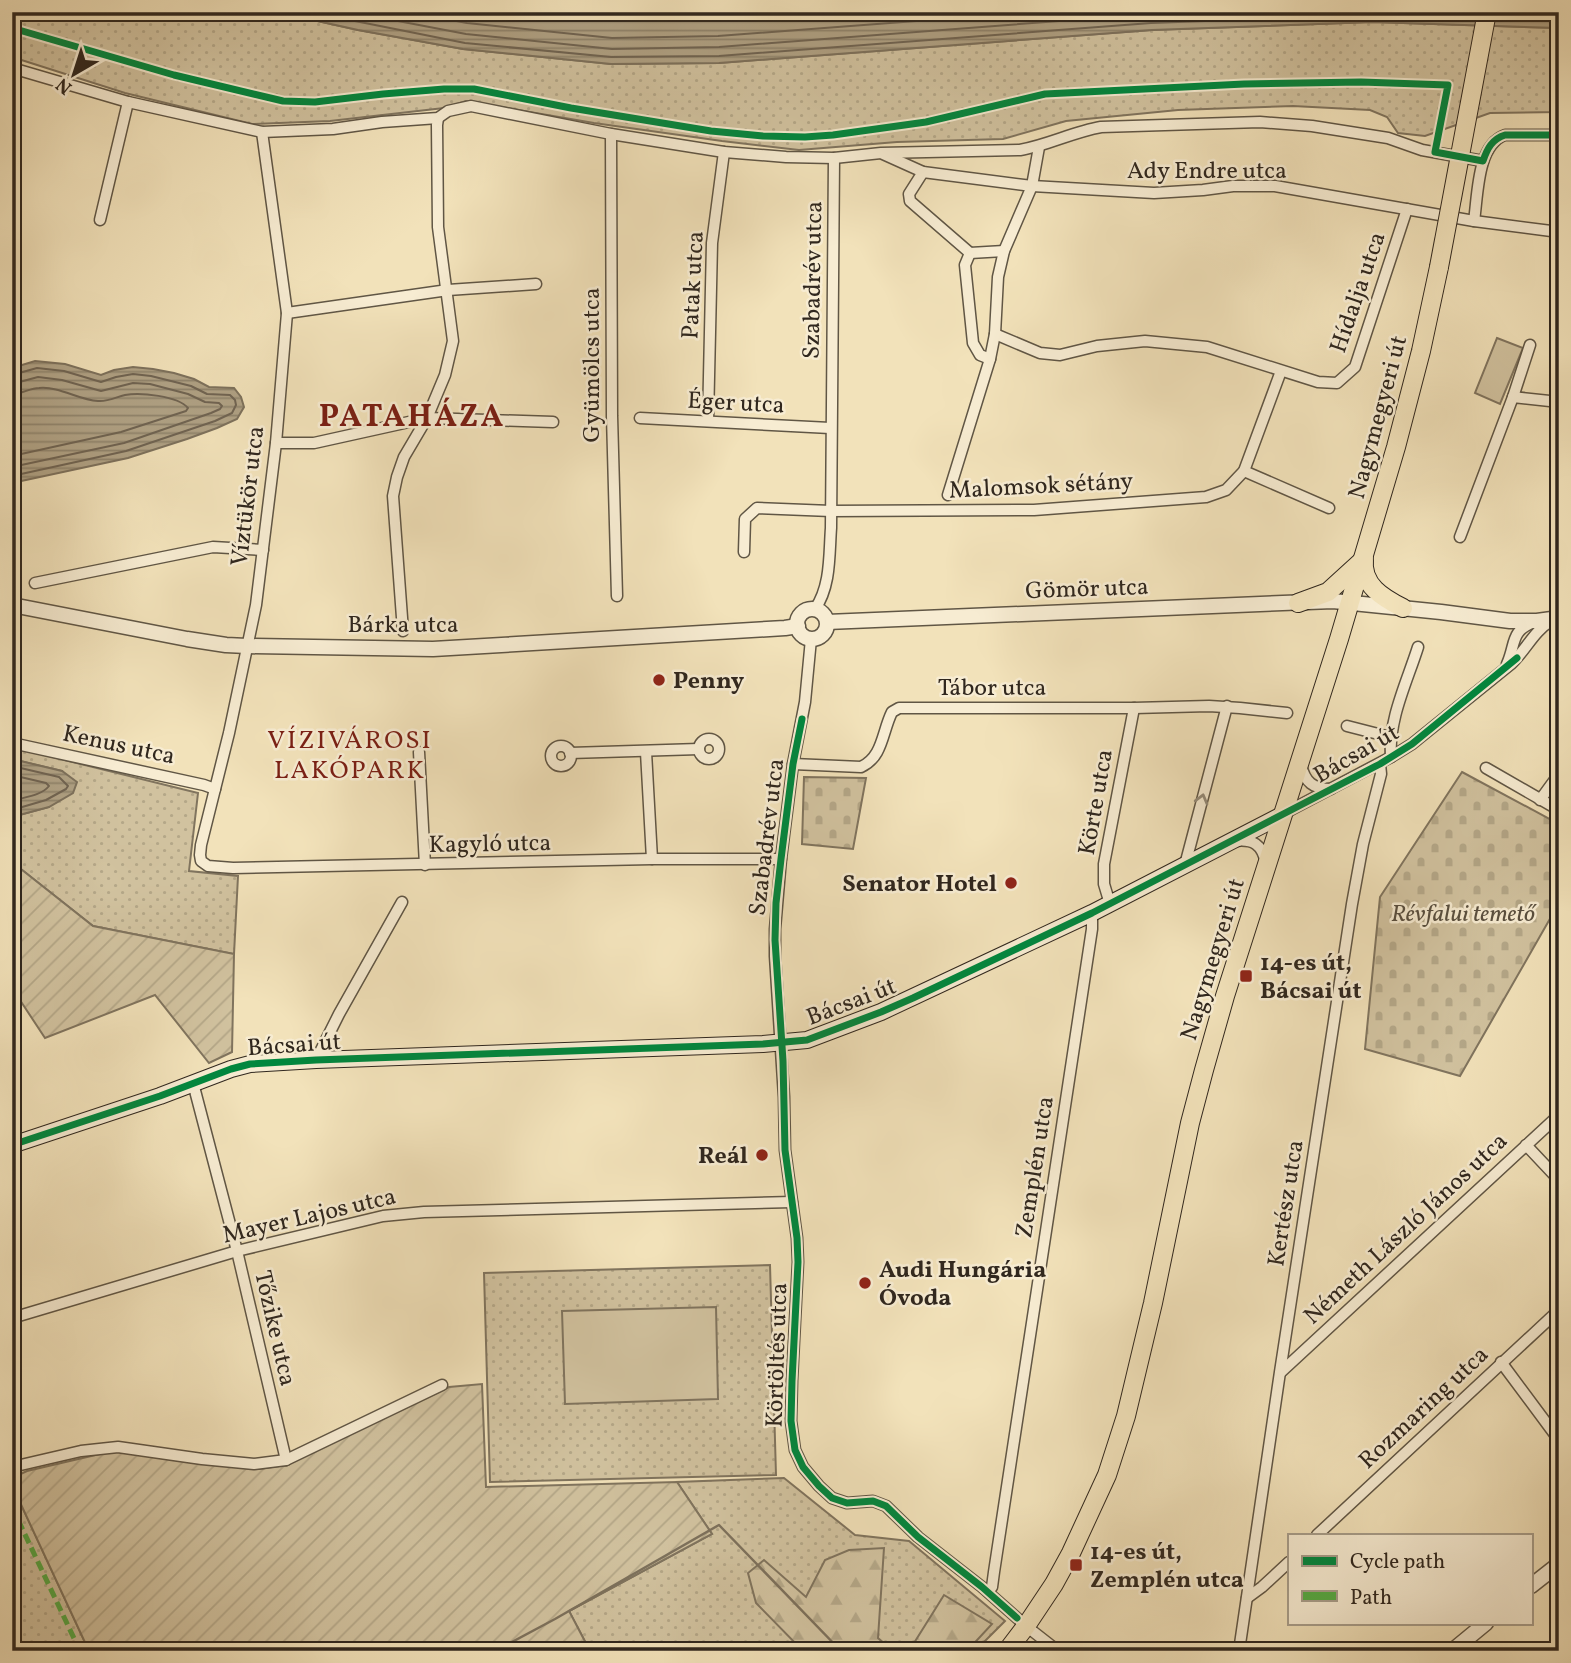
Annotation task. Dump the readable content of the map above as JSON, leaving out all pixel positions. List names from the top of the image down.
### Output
{
  "streets": {
    "main road": ["Nagymegyeri út", "Bácsai út"],
    "street": [
      "Ady Endre utca",
      "Szabadrév utca",
      "Patak utca",
      "Hídalja utca",
      "Gyümölcs utca",
      "Éger utca",
      "Malomsok sétány",
      "Víztükör utca",
      "Gömör utca",
      "Bárka utca",
      "Tábor utca",
      "Kenus utca",
      "Körte utca",
      "Kagyló utca",
      "Zemplén utca",
      "Kertész utca",
      "Mayer Lajos utca",
      "Németh László János utca",
      "Tőzike utca",
      "Körtöltés utca",
      "Rozmaring utca"
    ]
  },
  "crossings": [
    ["Ady Endre utca", "Hídalja utca"],
    ["Szabadrév utca", "Éger utca"],
    ["Szabadrév utca", "Malomsok sétány"],
    ["Szabadrév utca", "Gömör utca"],
    ["Szabadrév utca", "Bárka utca"],
    ["Szabadrév utca", "Tábor utca"],
    ["Szabadrév utca", "Bácsai út"],
    ["Szabadrév utca", "Kagyló utca"],
    ["Szabadrév utca", "Körtöltés utca"],
    ["Patak utca", "Éger utca"],
    ["Nagymegyeri út", "Gömör utca"],
    ["Nagymegyeri út", "Bácsai út"],
    ["Nagymegyeri út", "Körtöltés utca"],
    ["Víztükör utca", "Bárka utca"],
    ["Víztükör utca", "Kenus utca"],
    ["Víztükör utca", "Kagyló utca"],
    ["Gömör utca", "Bárka utca"],
    ["Gömör utca", "Bácsai út"],
    ["Tábor utca", "Körte utca"],
    ["Bácsai út", "Körte utca"],
    ["Bácsai út", "Zemplén utca"],
    ["Bácsai út", "Kertész utca"],
    ["Bácsai út", "Tőzike utca"],
    ["Bácsai út", "Körtöltés utca"],
    ["Zemplén utca", "Körtöltés utca"],
    ["Kertész utca", "Németh László János utca"],
    ["Mayer Lajos utca", "Tőzike utca"],
    ["Mayer Lajos utca", "Körtöltés utca"]
  ],
  "districts": ["PATAHÁZA", "VÍZIVÁROSI LAKÓPARK"],
  "parks": ["Révfalui temető"],
  "places": {
    "other": [
      "Penny",
      "Senator Hotel",
      "Reál",
      "Audi Hungária Óvoda"
    ],
    "transit": ["14-es út, Bácsai út", "14-es út, Zemplén utca"]
  },
  "legend": ["Cycle path", "Path"],
  "north": "bottom left"
}
